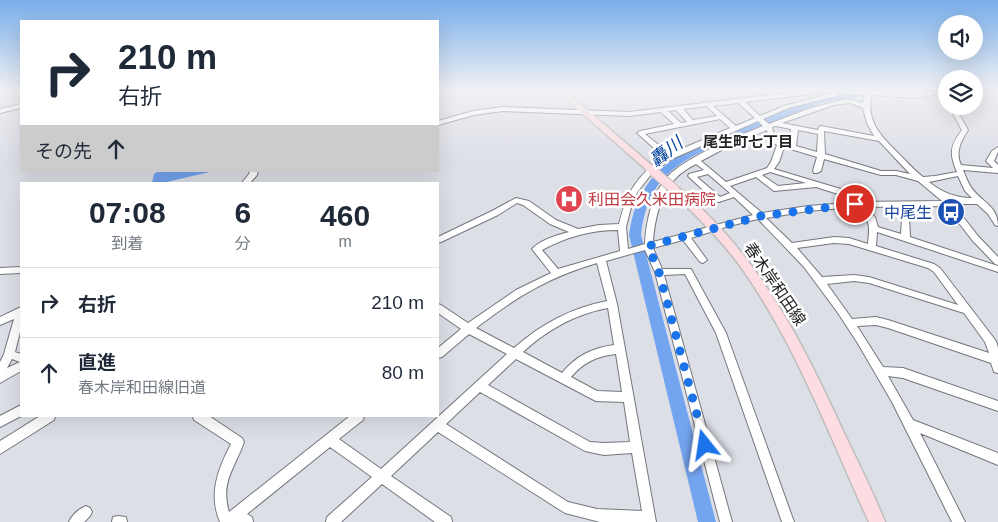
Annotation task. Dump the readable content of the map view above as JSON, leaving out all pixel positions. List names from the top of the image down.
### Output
{
  "streets": {
    "main road": ["春木岸和田線"]
  },
  "districts": ["尾生町七丁目"],
  "water": ["轟川"],
  "places": {
    "hospital": ["利田会久米田病院"],
    "bus stop": ["中尾生"]
  },
  "page": {
    "turn": ["210 m", "右折"],
    "then": "その先",
    "eta": [
      "07:08",
      "到着",
      "6",
      "分",
      "460",
      "m"
    ],
    "list": [
      {
        "name": "右折",
        "value": "210 m"
      },
      {
        "name": "直進",
        "note": "春木岸和田線旧道",
        "value": "80 m"
      }
    ]
  }
}
